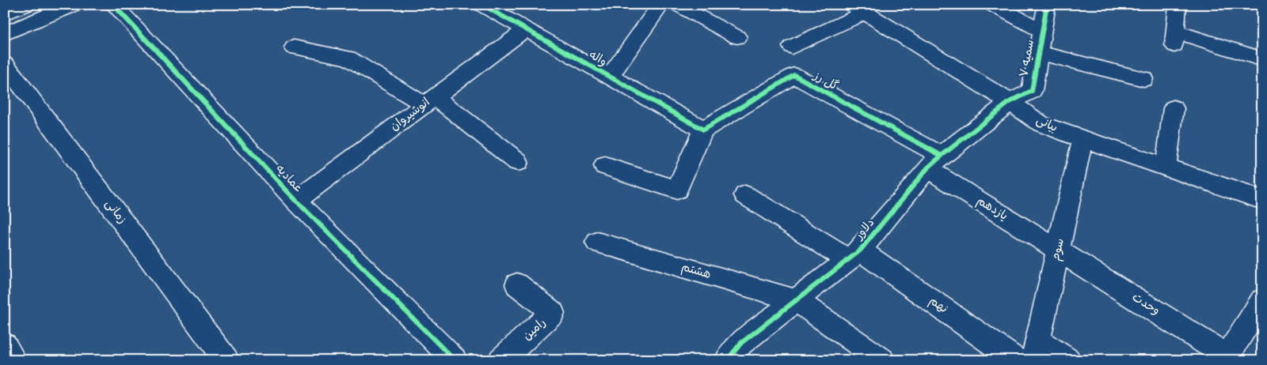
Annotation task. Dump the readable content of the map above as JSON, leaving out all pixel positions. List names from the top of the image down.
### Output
{
  "streets": {
    "street": [
      "واله",
      "سمیه ۷",
      "گل رز",
      "انوشیروان",
      "بیانی",
      "عمادیه",
      "یازدهم",
      "زمانی",
      "دلاور",
      "سوم",
      "هشتم",
      "وحدت",
      "نهم",
      "رامین"
    ]
  },
  "crossings": [
    ["واله", "گل رز"],
    ["واله", "انوشیروان"],
    ["سمیه ۷", "بیانی"],
    ["سمیه ۷", "دلاور"],
    ["گل رز", "یازدهم"],
    ["گل رز", "دلاور"],
    ["انوشیروان", "عمادیه"],
    ["بیانی", "دلاور"],
    ["بیانی", "سوم"],
    ["یازدهم", "دلاور"],
    ["یازدهم", "سوم"],
    ["یازدهم", "وحدت"],
    ["دلاور", "هشتم"],
    ["دلاور", "نهم"],
    ["سوم", "وحدت"]
  ]
}
